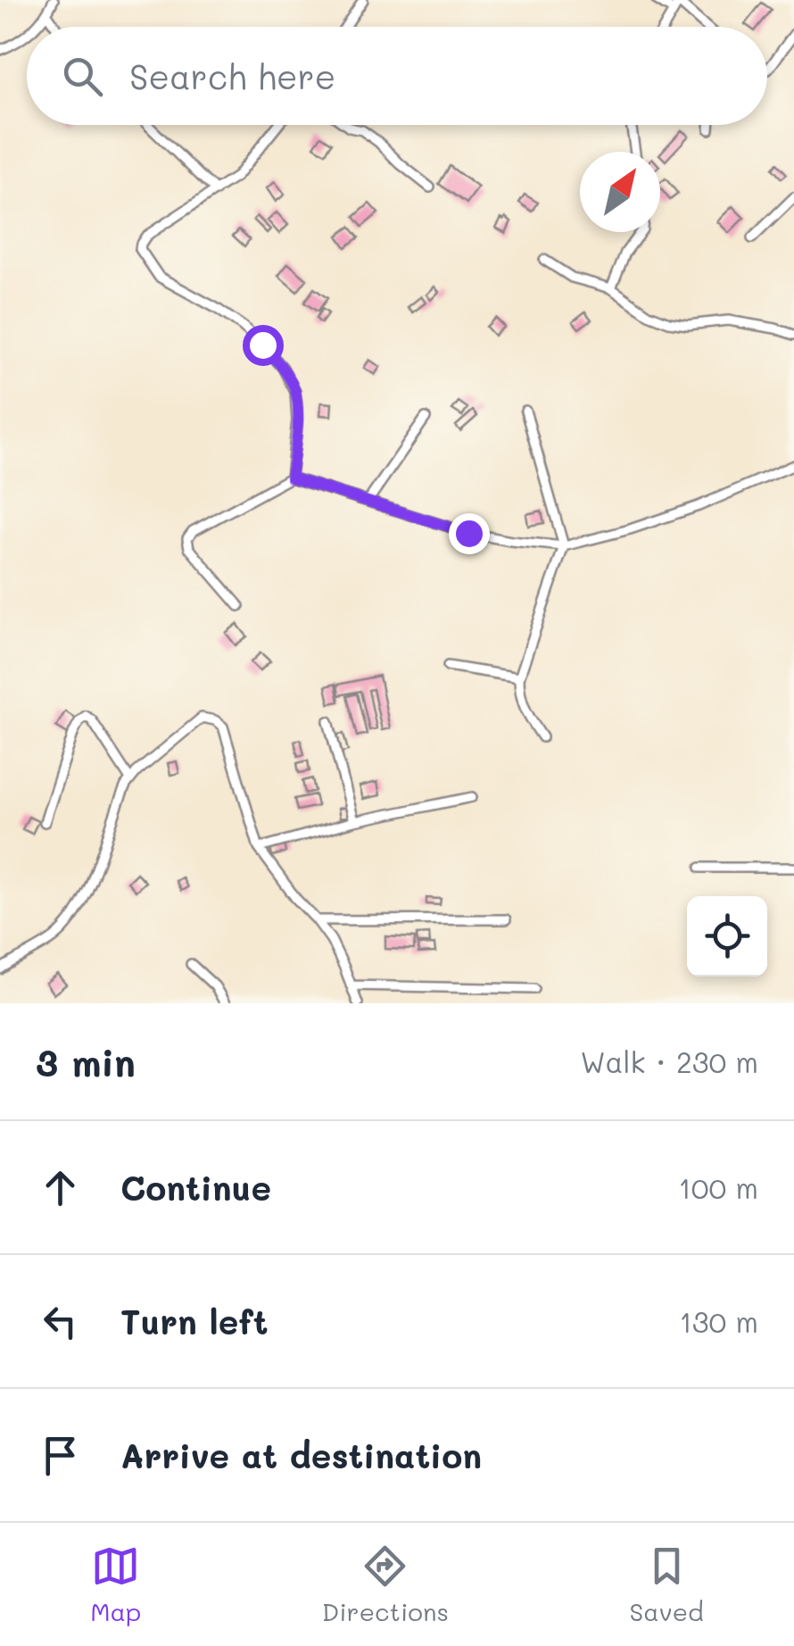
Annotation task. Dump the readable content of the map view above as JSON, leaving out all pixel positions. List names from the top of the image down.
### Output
{
  "north": "top right",
  "page": {
    "search": "Search here",
    "heading": ["3 min", "Walk · 230 m"],
    "list": [
      ["Continue", "100 m"],
      ["Turn left", "130 m"],
      "Arrive at destination"
    ],
    "nav": ["Map", "Directions", "Saved"]
  }
}
